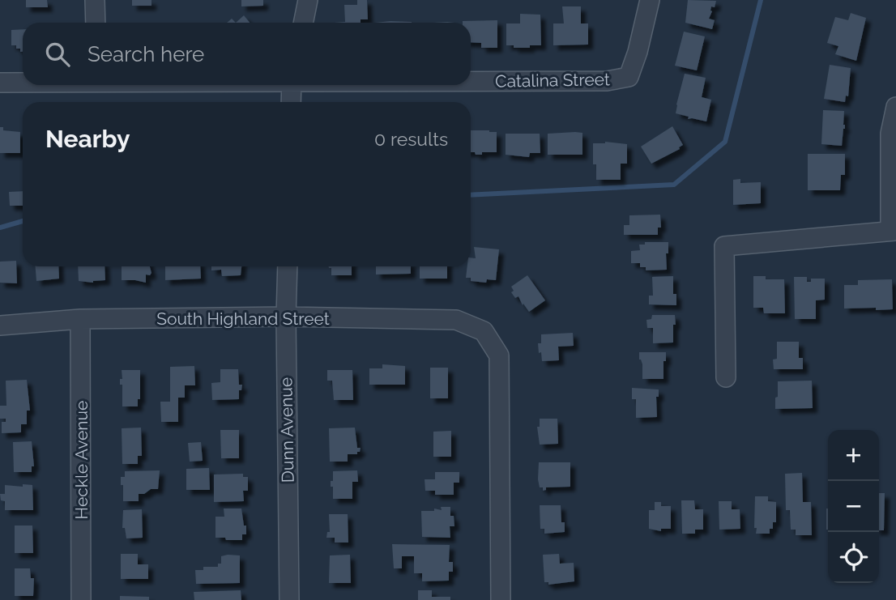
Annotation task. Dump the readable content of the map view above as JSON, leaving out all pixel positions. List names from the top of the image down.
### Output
{
  "streets": {
    "street": [
      "Catalina Street",
      "South Highland Street",
      "Dunn Avenue",
      "Heckle Avenue"
    ]
  },
  "crossings": [
    ["South Highland Street", "Dunn Avenue"],
    ["South Highland Street", "Heckle Avenue"]
  ],
  "page": {
    "search": "Search here",
    "heading": ["Nearby", "0 results"],
    "map_buttons": ["+", "−"]
  }
}
